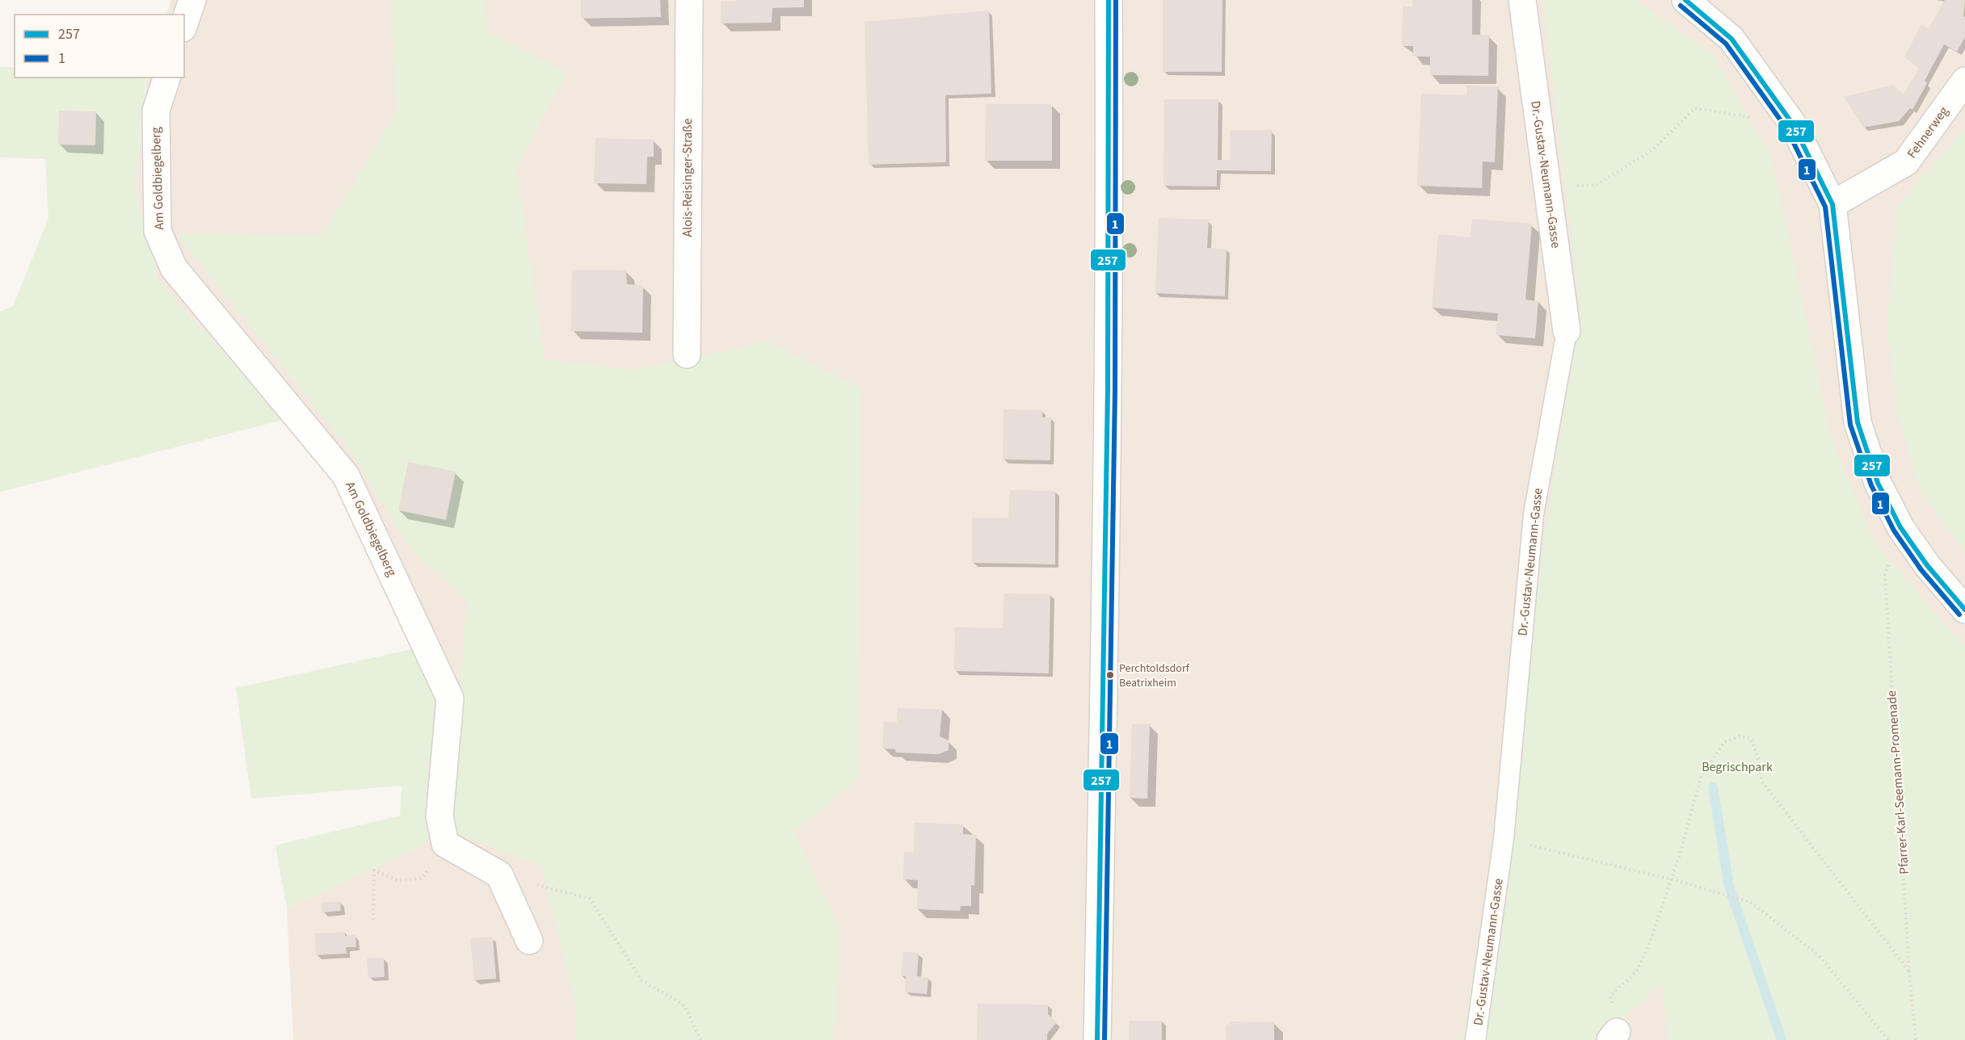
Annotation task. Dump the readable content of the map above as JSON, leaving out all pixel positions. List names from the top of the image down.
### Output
{
  "streets": {
    "street": [
      "Fehnerweg",
      "Dr.-Gustav-Neumann-Gasse",
      "Alois-Reisinger-Straße",
      "Am Goldbiegelberg"
    ],
    "path": ["Pfarrer-Karl-Seemann-Promenade"]
  },
  "parks": ["Begrischpark"],
  "places": ["Perchtoldsdorf Beatrixheim"],
  "lines": ["transit line 257", "transit line 1"],
  "legend": ["257", "1"]
}
